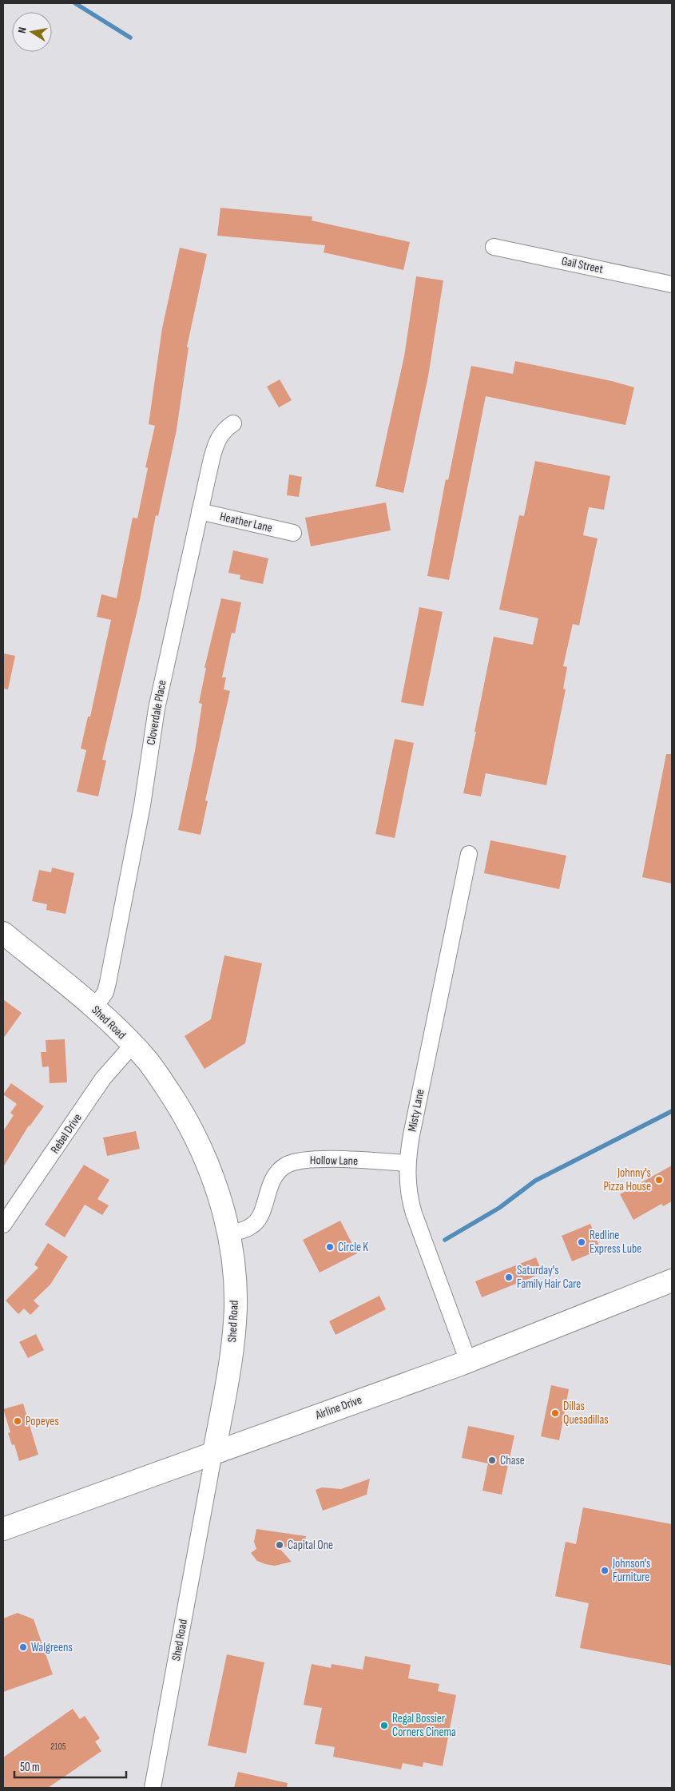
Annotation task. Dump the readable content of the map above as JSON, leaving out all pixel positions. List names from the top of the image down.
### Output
{
  "streets": {
    "main road": ["Shed Road", "Airline Drive"],
    "street": [
      "Gail Street",
      "Heather Lane",
      "Cloverdale Place",
      "Misty Lane",
      "Rebel Drive",
      "Hollow Lane"
    ]
  },
  "crossings": [
    ["Heather Lane", "Cloverdale Place"],
    ["Cloverdale Place", "Shed Road"],
    ["Shed Road", "Rebel Drive"],
    ["Shed Road", "Hollow Lane"],
    ["Shed Road", "Airline Drive"],
    ["Misty Lane", "Hollow Lane"],
    ["Misty Lane", "Airline Drive"]
  ],
  "places": [
    "Johnny's Pizza House",
    "Redline Express Lube",
    "Circle K",
    "Saturday's Family Hair Care",
    "Dillas Quesadillas",
    "Popeyes",
    "Chase",
    "Capital One",
    "Johnson's Furniture",
    "Walgreens",
    "Regal Bossier Corners Cinema"
  ],
  "house_numbers": ["2105"],
  "scale_bar": "50 m",
  "north": "left"
}
